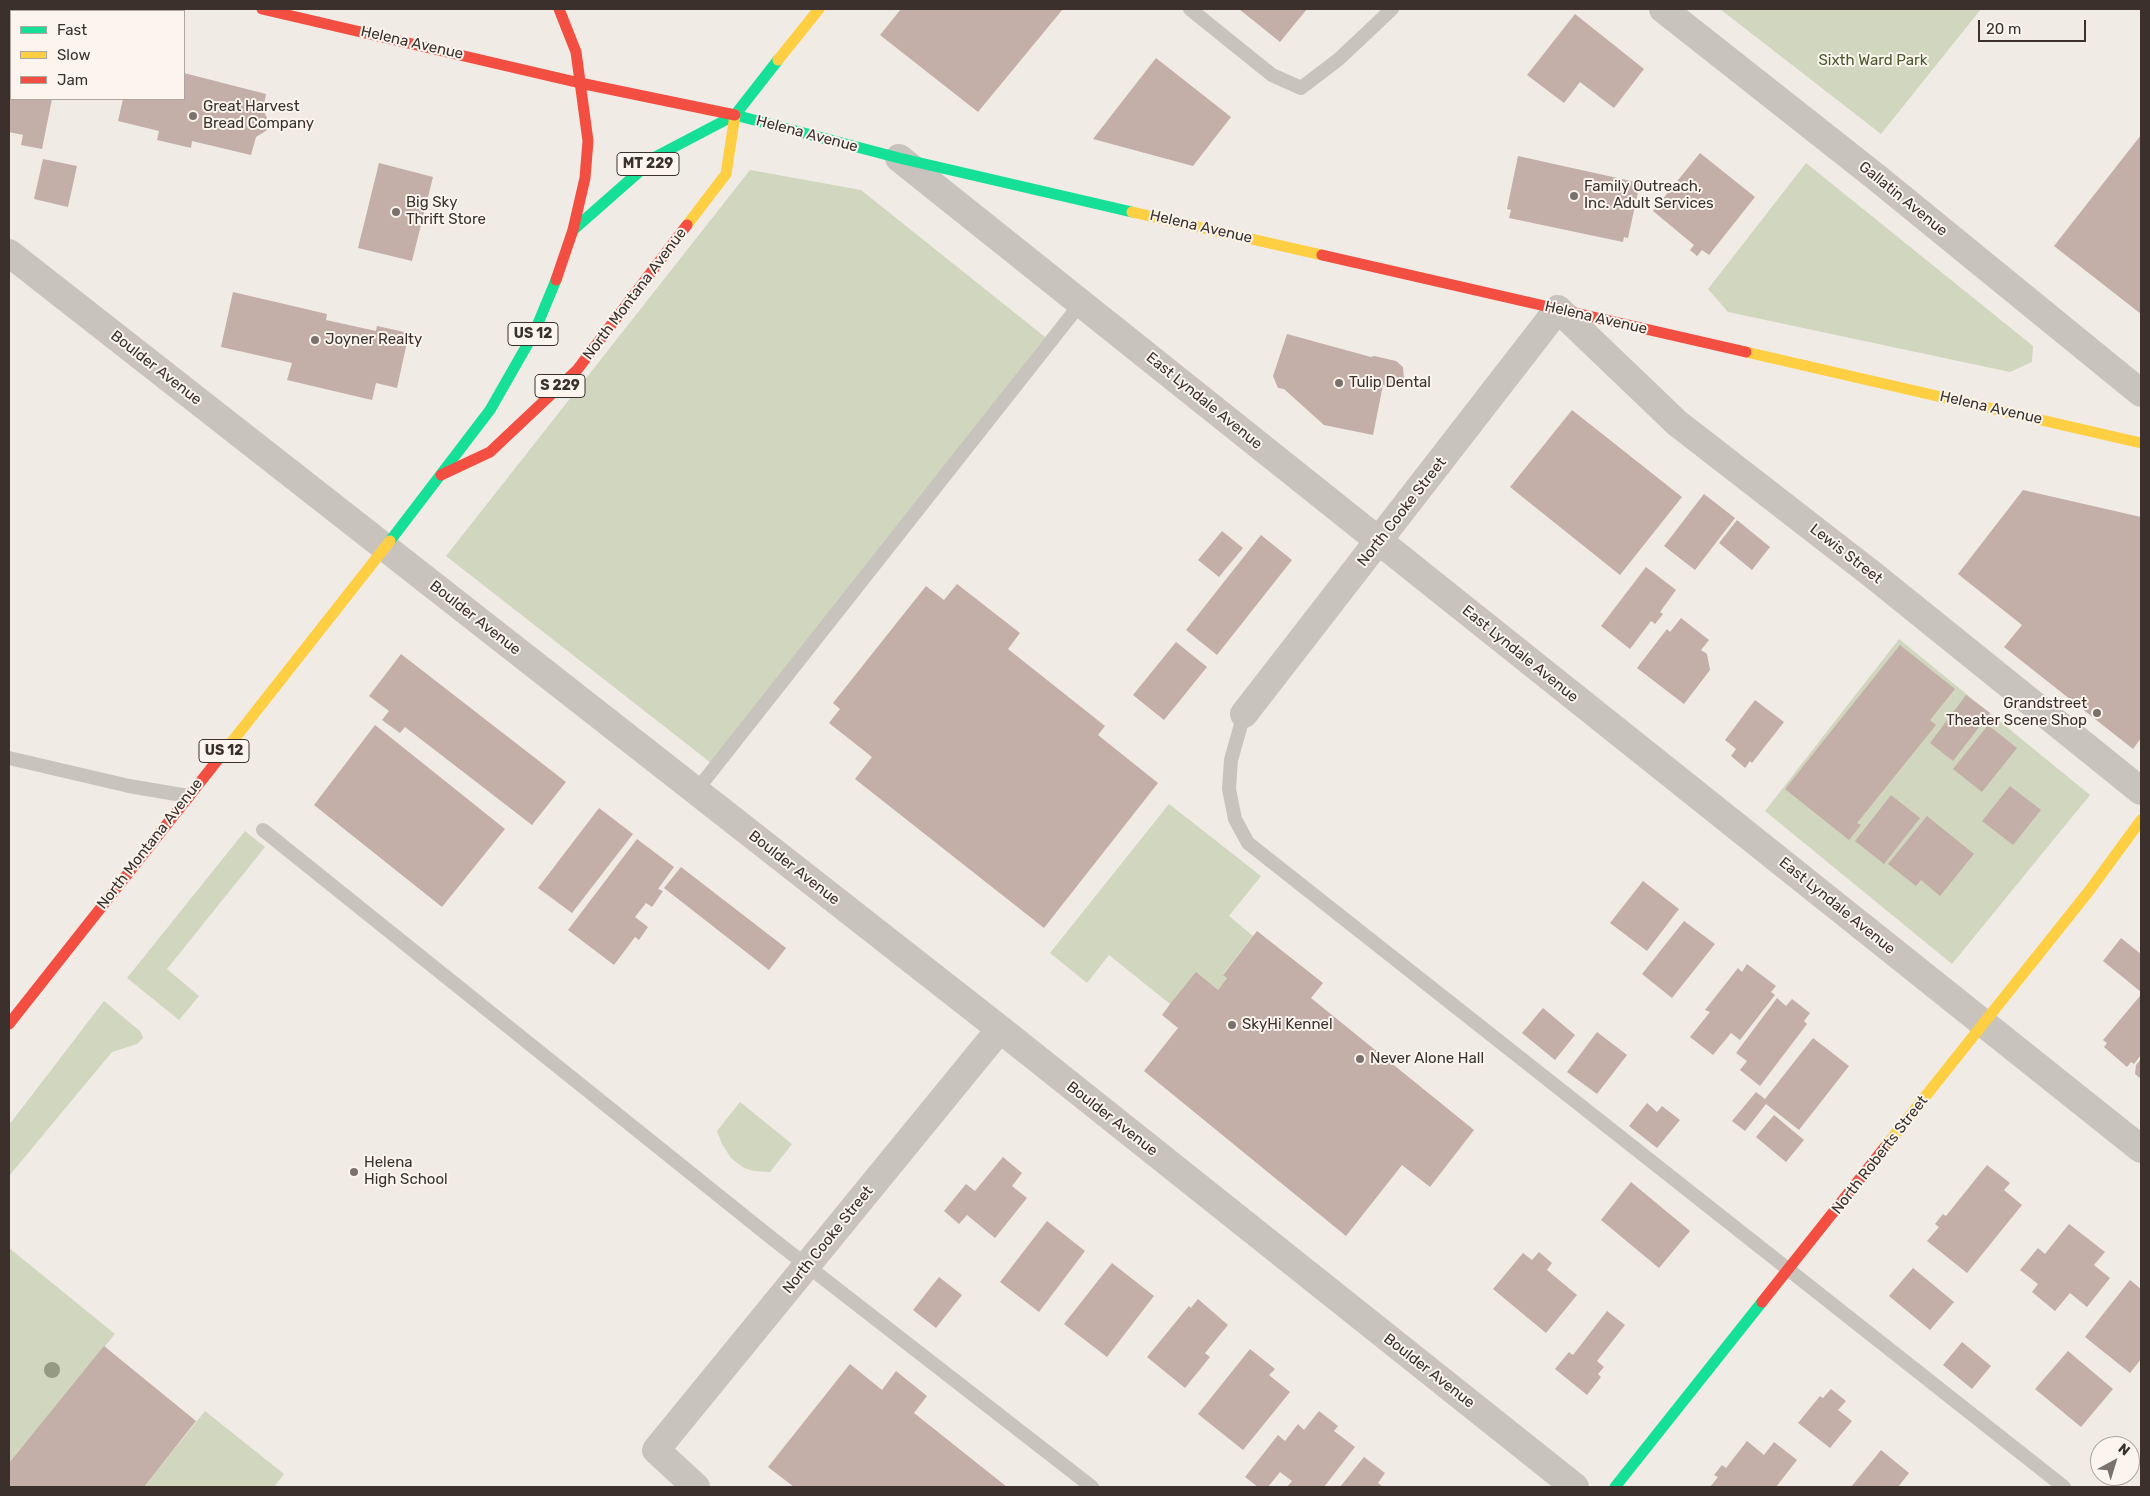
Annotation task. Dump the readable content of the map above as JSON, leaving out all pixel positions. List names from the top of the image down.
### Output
{
  "streets": {
    "main road": [
      "Helena Avenue",
      "MT 229",
      "North Montana Avenue",
      "US 12",
      "S 229",
      "North Roberts Street"
    ],
    "street": [
      "Gallatin Avenue",
      "Boulder Avenue",
      "East Lyndale Avenue",
      "North Cooke Street",
      "Lewis Street"
    ]
  },
  "crossings": [
    ["Helena Avenue", "North Montana Avenue"],
    ["Helena Avenue", "US 12"],
    ["Helena Avenue", "East Lyndale Avenue"],
    ["Helena Avenue", "North Cooke Street"],
    ["Helena Avenue", "Lewis Street"],
    ["North Montana Avenue", "US 12"],
    ["North Montana Avenue", "Boulder Avenue"],
    ["Boulder Avenue", "North Cooke Street"],
    ["East Lyndale Avenue", "North Cooke Street"],
    ["East Lyndale Avenue", "North Roberts Street"],
    ["North Cooke Street", "Lewis Street"]
  ],
  "parks": ["Sixth Ward Park"],
  "places": [
    "Great Harvest Bread Company",
    "Family Outreach, Inc. Adult Services",
    "Big Sky Thrift Store",
    "Joyner Realty",
    "Tulip Dental",
    "Grandstreet Theater Scene Shop",
    "SkyHi Kennel",
    "Never Alone Hall",
    "Helena High School"
  ],
  "legend": ["Fast", "Slow", "Jam"],
  "scale_bar": "20 m",
  "north": "top right"
}
